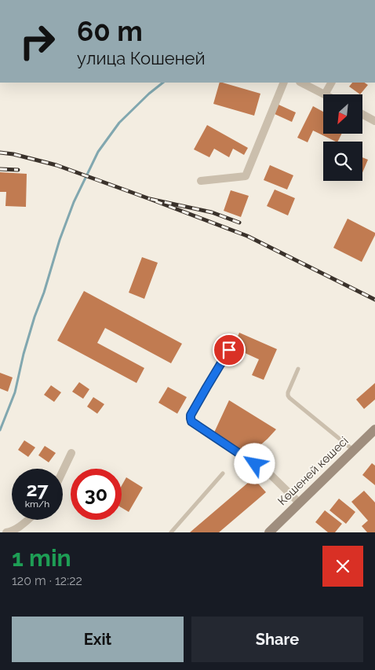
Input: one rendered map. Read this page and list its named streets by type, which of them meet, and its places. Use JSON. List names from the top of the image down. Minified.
{"streets":{"main road":["Көшеней көшесі"]},"north":"bottom left","page":{"turn":["60 m","улица Кошеней"],"speed":"27 km/h","limit":"30","heading":["1 min","120 m · 12:22"],"buttons":["Exit","Share"]}}
